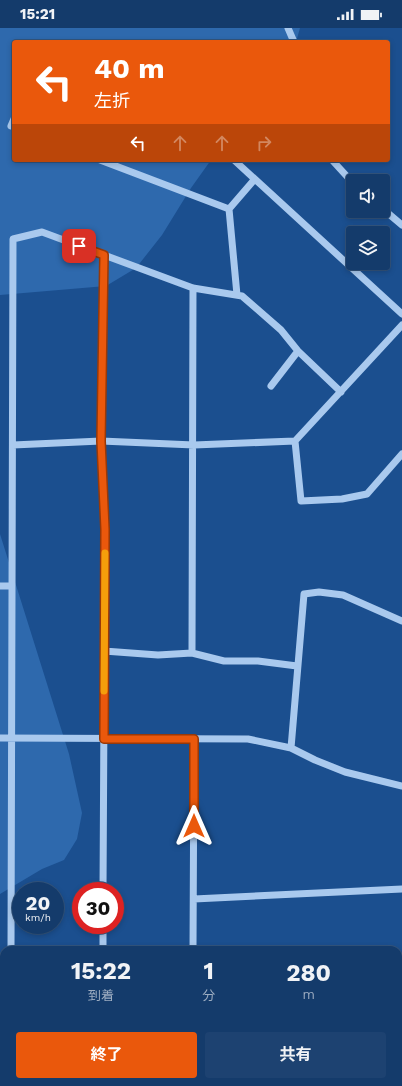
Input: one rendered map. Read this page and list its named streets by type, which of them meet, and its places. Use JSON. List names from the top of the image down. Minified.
{"page":{"status":"15:21","turn":["40 m","左折"],"speed":"20 km/h","limit":"30","eta":["15:22","到着","1","分","280","m"],"buttons":["終了","共有"]}}
